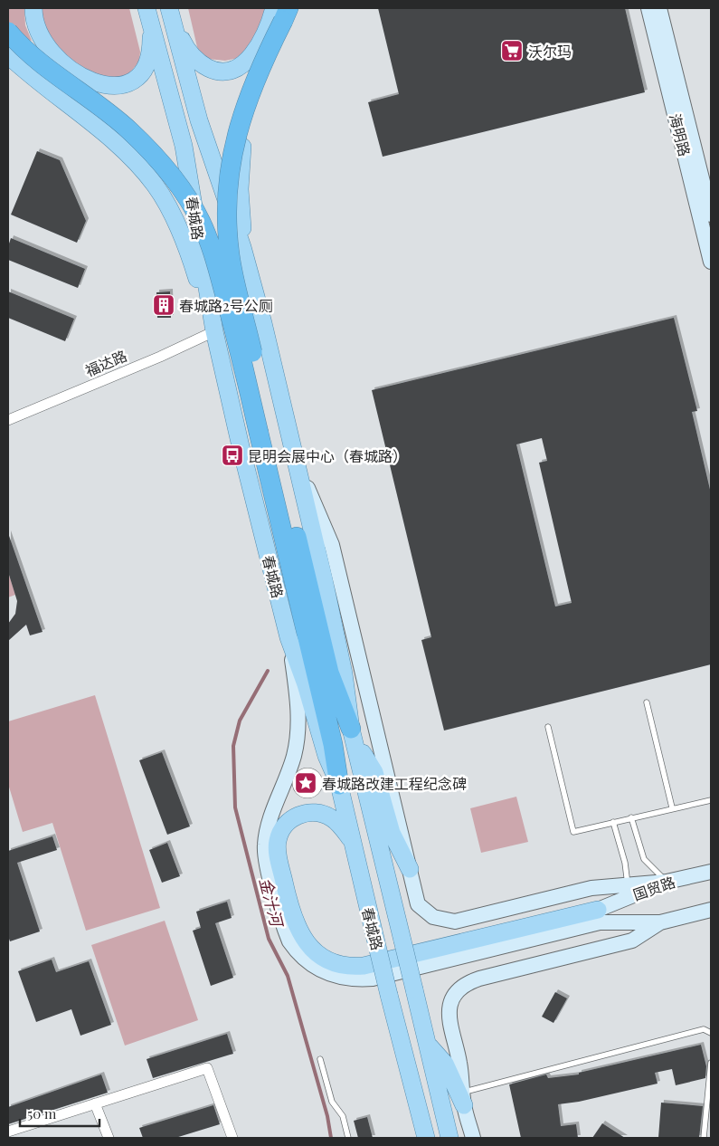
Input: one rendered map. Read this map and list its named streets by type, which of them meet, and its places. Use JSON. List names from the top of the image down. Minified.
{"streets":{"main road":["海明路","春城路","国贸路"],"street":["福达路"]},"crossings":[["春城路","福达路"]],"water":["金汁河"],"places":{"supermarket":["沃尔玛"],"building":["春城路2号公厕"],"bus stop":["昆明会展中心（春城路）"],"place":["春城路改建工程纪念碑"]},"scale_bar":"50 m"}
